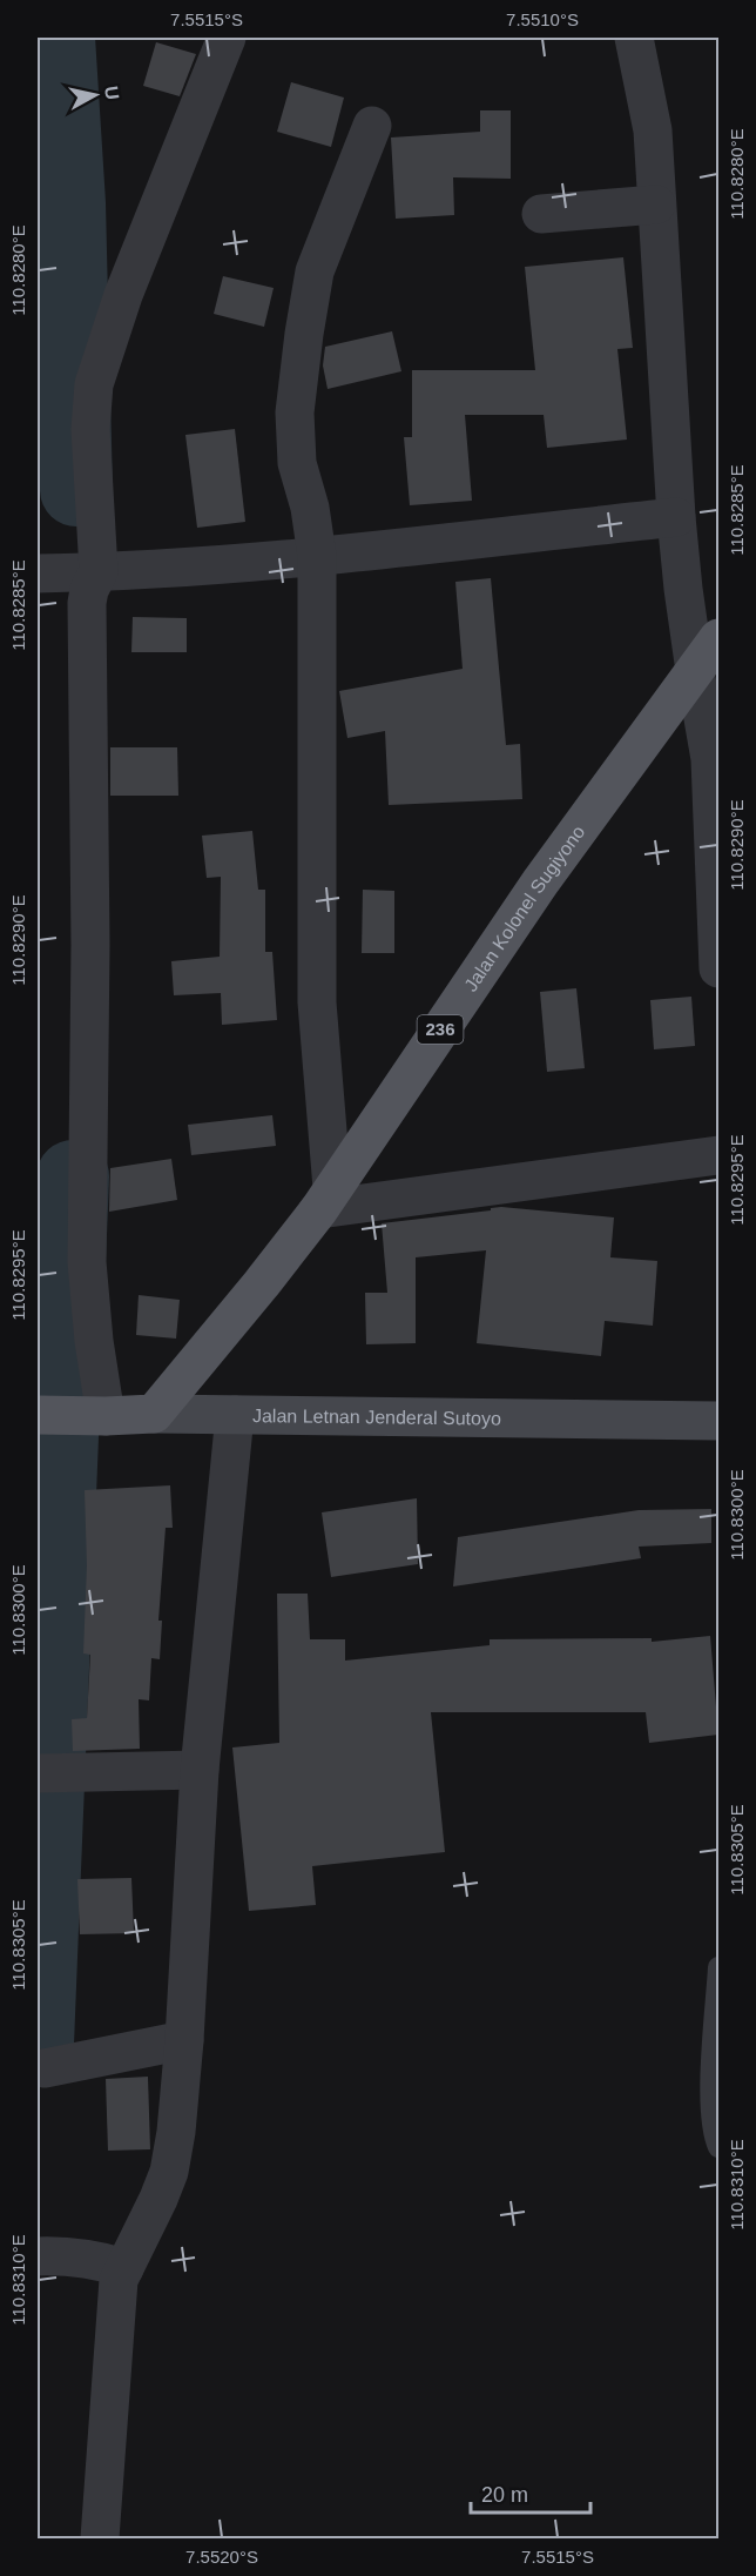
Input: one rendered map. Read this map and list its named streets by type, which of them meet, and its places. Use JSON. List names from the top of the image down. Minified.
{"streets":{"main road":["Jalan Kolonel Sugiyono","236","Jalan Letnan Jenderal Sutoyo"]},"crossings":[["Jalan Kolonel Sugiyono","Jalan Letnan Jenderal Sutoyo"]],"scale_bar":"20 m","north":"right","coordinates":["7.5515°S","7.5510°S","110.8280°E","110.8285°E","110.8290°E","110.8295°E","110.8300°E","110.8305°E","110.8310°E","7.5520°S"]}
